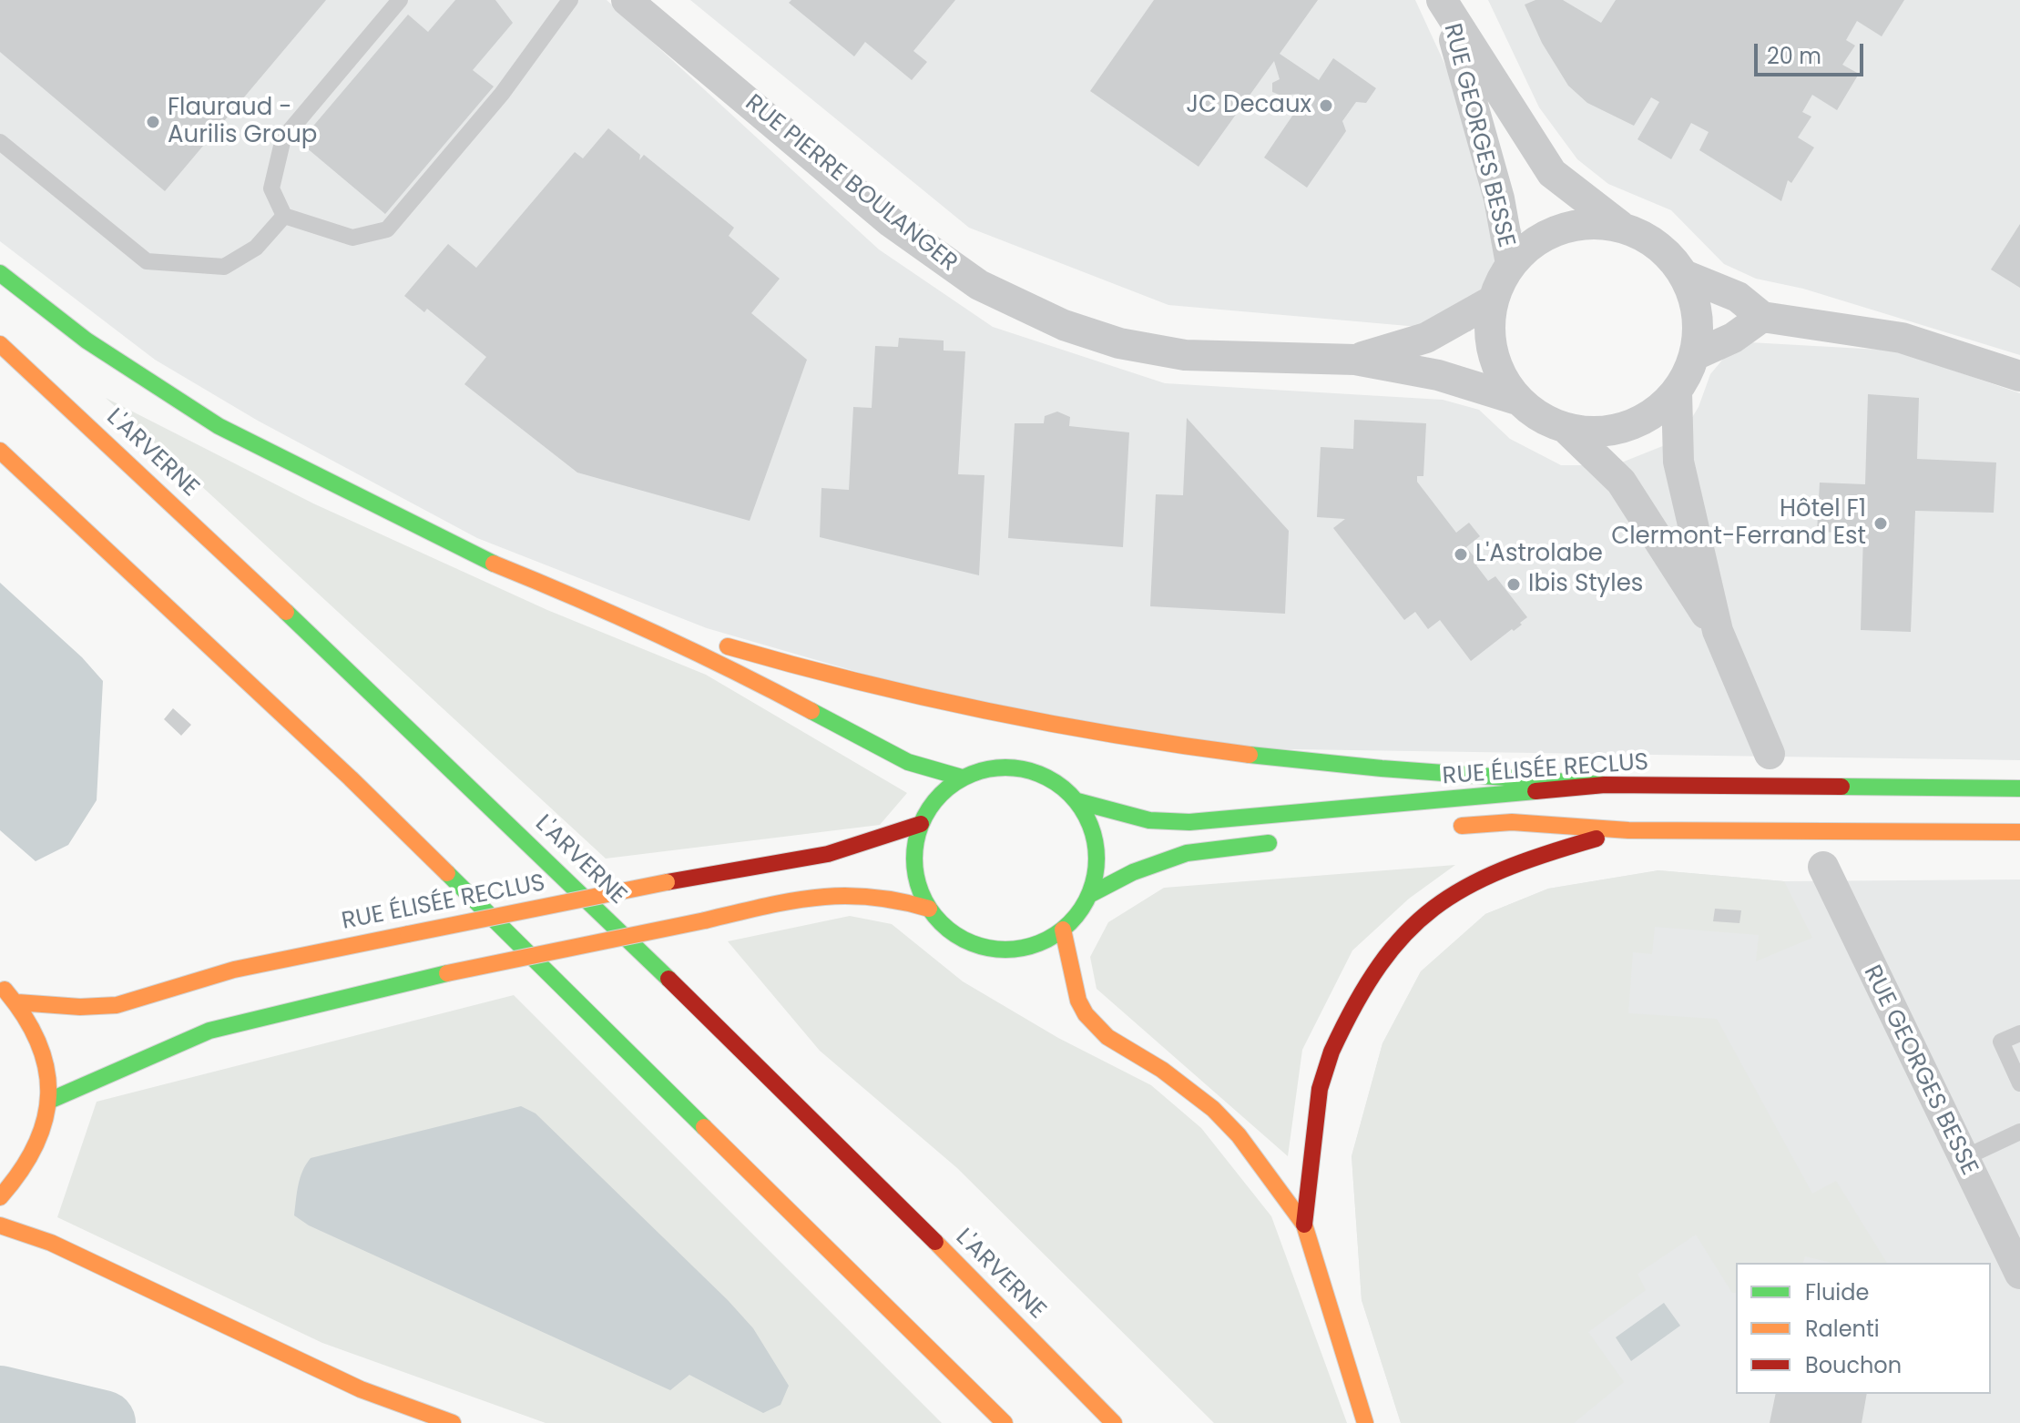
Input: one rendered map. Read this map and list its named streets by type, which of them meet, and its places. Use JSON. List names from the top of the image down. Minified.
{"streets":{"main road":["L'ARVERNE","RUE ÉLISÉE RECLUS"],"street":["RUE GEORGES BESSE","RUE PIERRE BOULANGER"]},"crossings":[["RUE GEORGES BESSE","RUE PIERRE BOULANGER"]],"places":["JC Decaux","Flauraud - Aurilis Group","Hôtel F1 Clermont-Ferrand Est","L'Astrolabe","Ibis Styles"],"legend":["Fluide","Ralenti","Bouchon"],"scale_bar":"20 m"}
